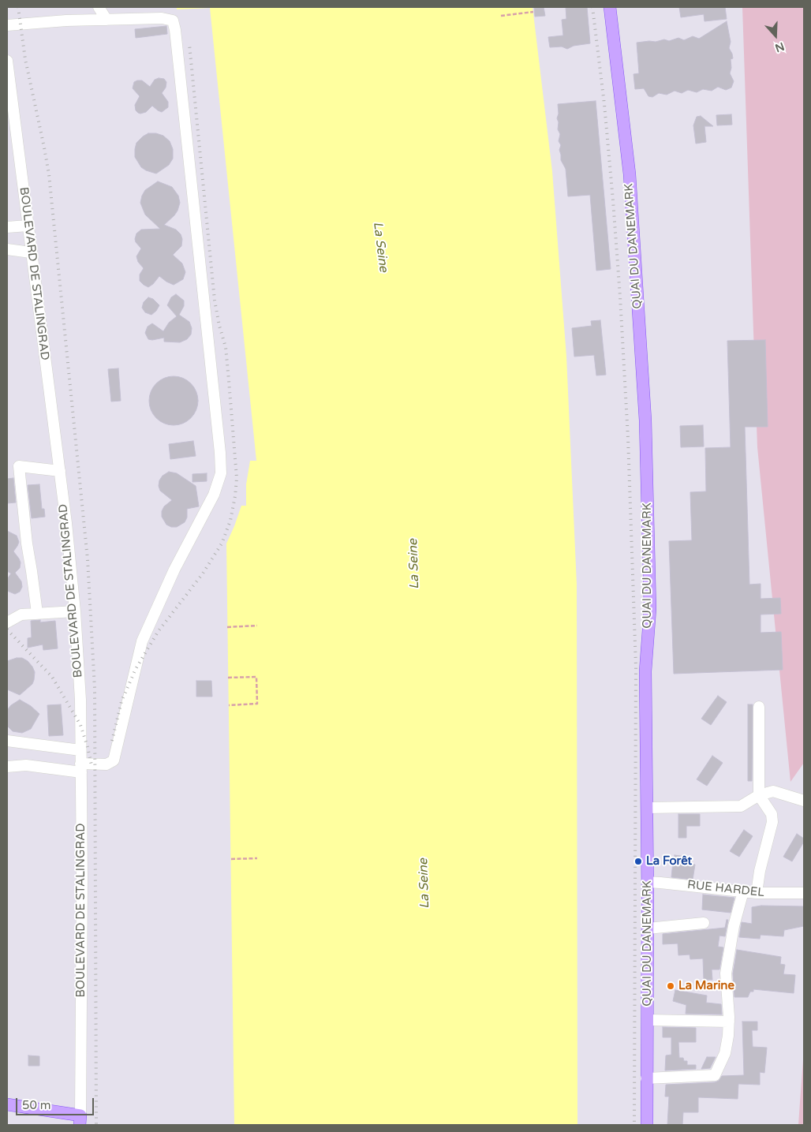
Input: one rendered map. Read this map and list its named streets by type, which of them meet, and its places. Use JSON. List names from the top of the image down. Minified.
{"streets":{"main road":["QUAI DU DANEMARK"],"street":["BOULEVARD DE STALINGRAD","RUE HARDEL"]},"crossings":[["QUAI DU DANEMARK","RUE HARDEL"]],"water":["La Seine"],"places":["La Forêt","La Marine"],"scale_bar":"50 m","north":"bottom"}
